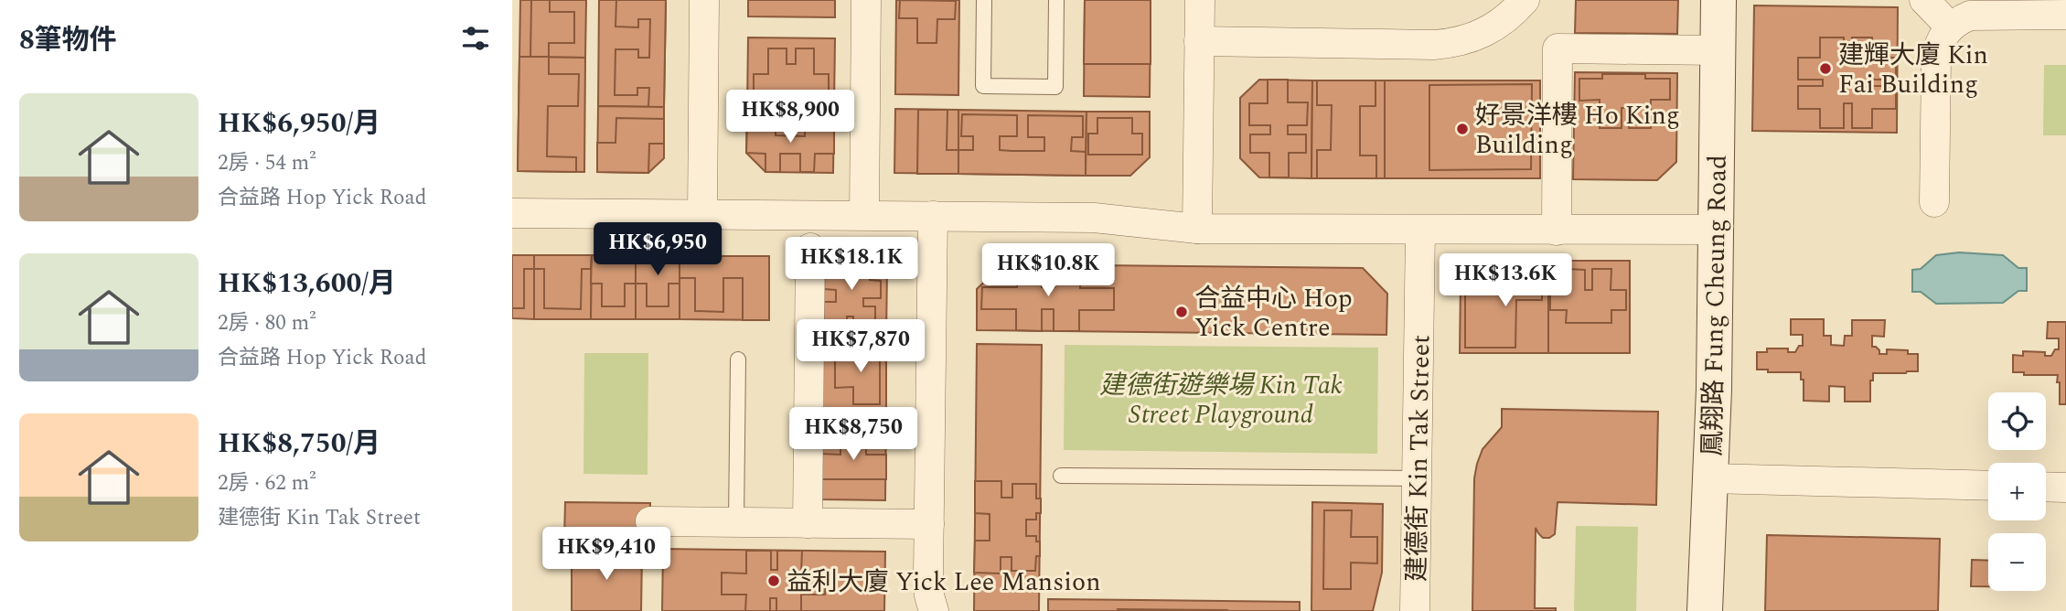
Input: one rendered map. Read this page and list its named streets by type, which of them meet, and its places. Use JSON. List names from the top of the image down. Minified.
{"streets":{"street":["鳳翔路 Fung Cheung Road","建德街 Kin Tak Street"]},"parks":["建德街遊樂場 Kin Tak Street Playground"],"places":["建輝大廈 Kin Fai Building","好景洋樓 Ho King Building","合益中心 Hop Yick Centre","益利大廈 Yick Lee Mansion"],"page":{"heading":"8筆物件","list":[{"name":"HK$6,950/月","note":"2房 · 54 m² · 合益路 Hop Yick Road"},{"name":"HK$13,600/月","note":"2房 · 80 m² · 合益路 Hop Yick Road"},{"name":"HK$8,750/月","note":"2房 · 62 m² · 建德街 Kin Tak Street"}],"price":["HK$8,900","HK$6,950","HK$18.1K","HK$10.8K","HK$13.6K","HK$7,870","HK$8,750","HK$9,410"],"map_buttons":["+","−"]}}
